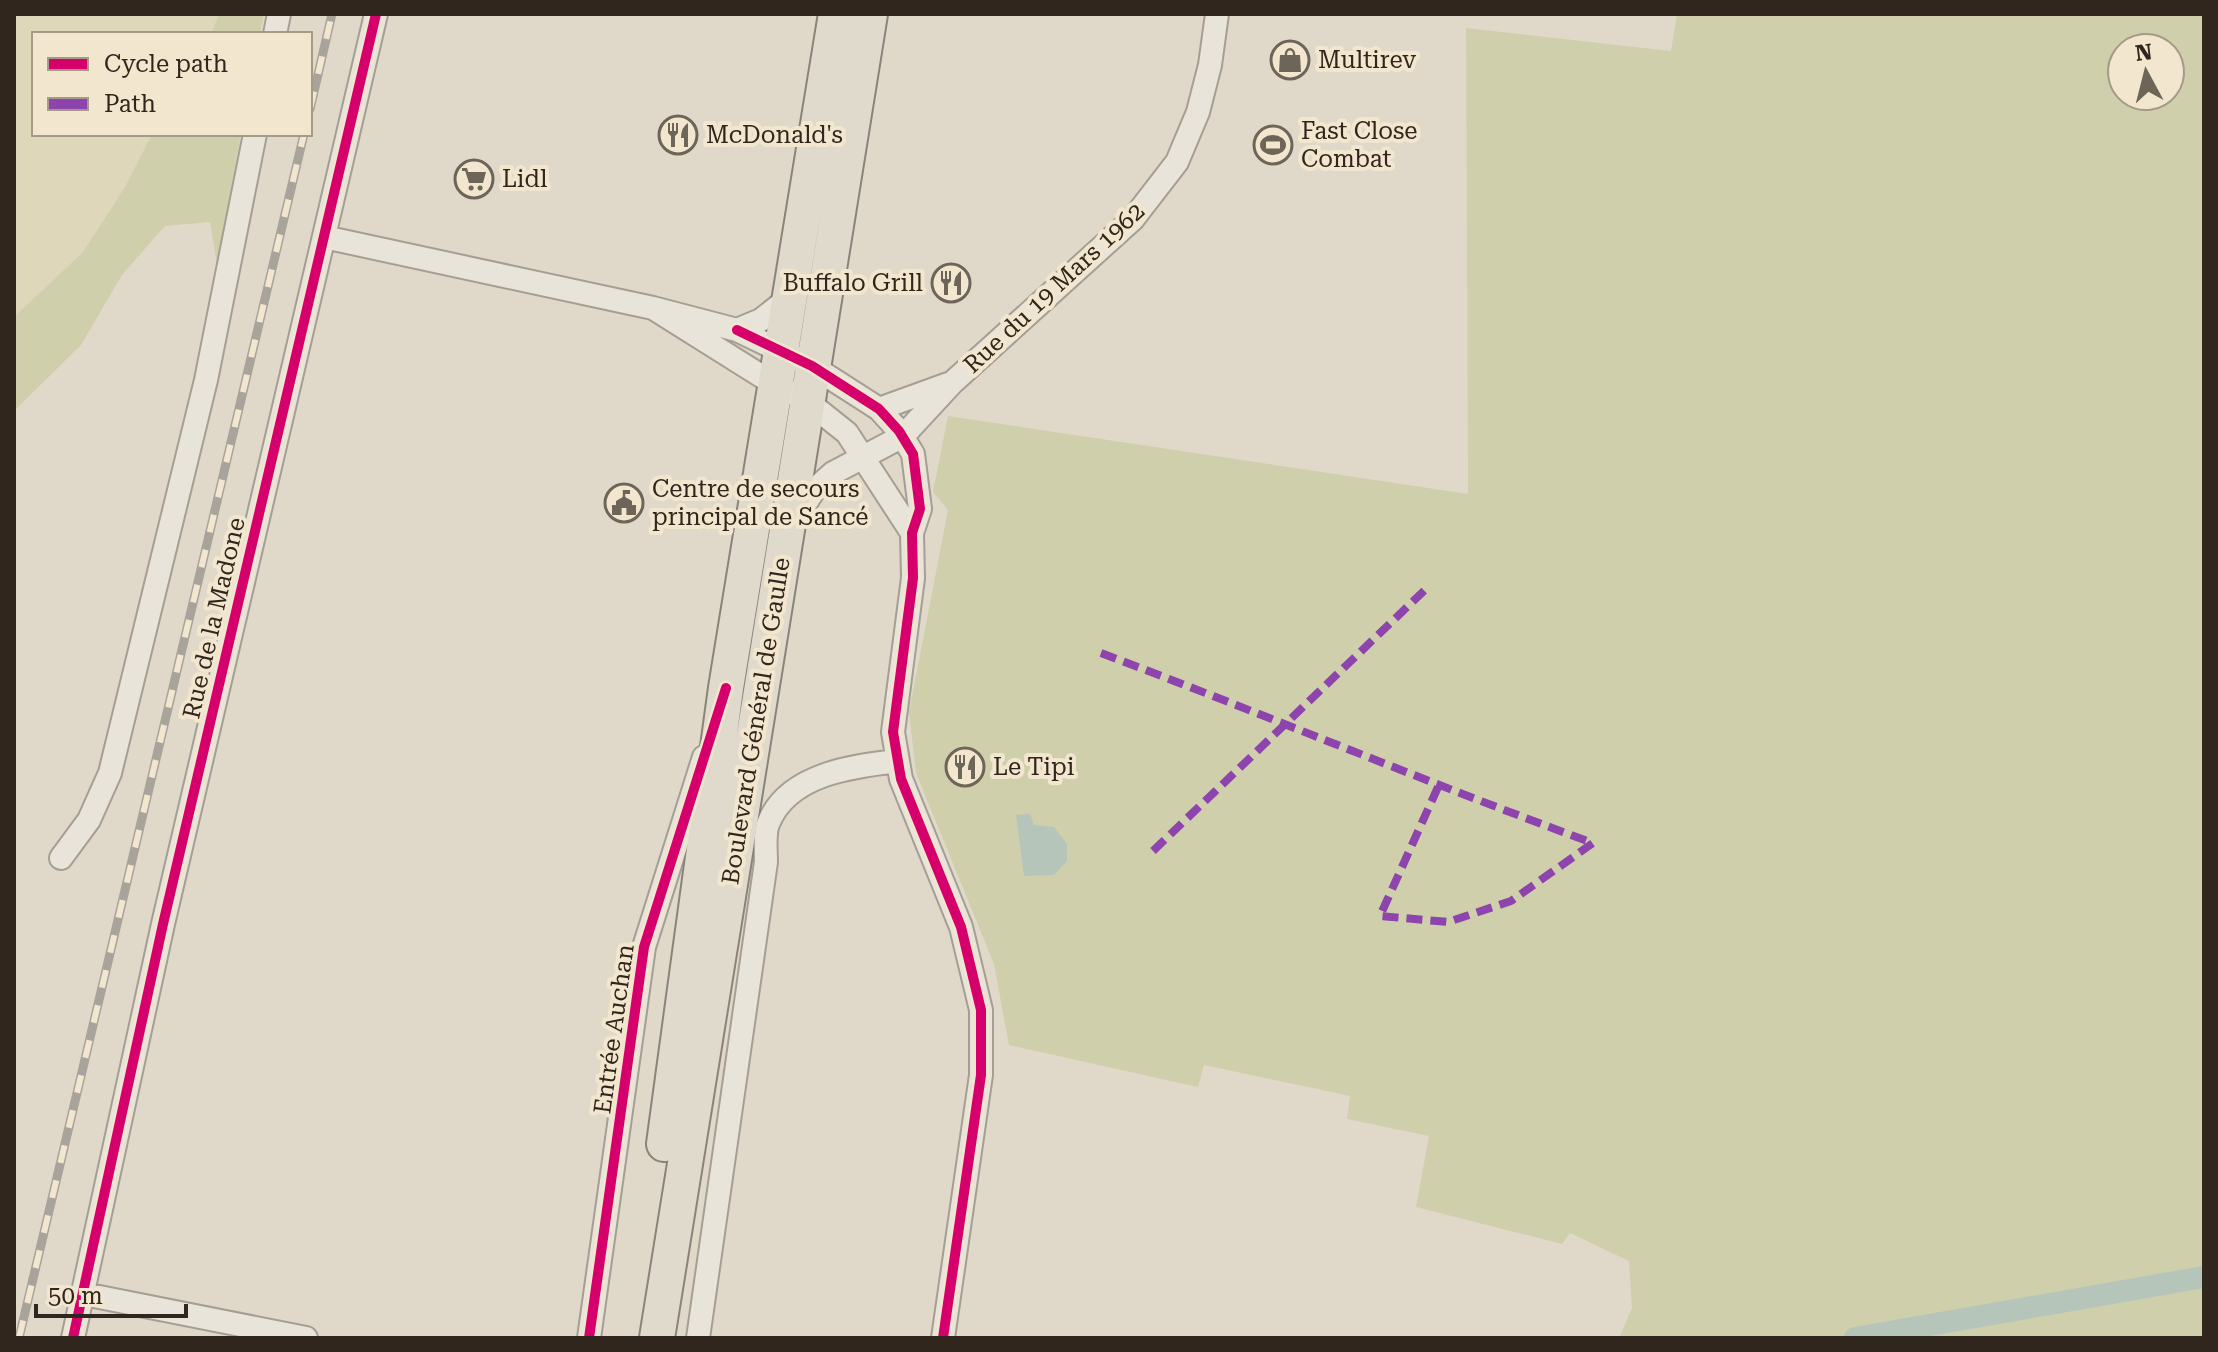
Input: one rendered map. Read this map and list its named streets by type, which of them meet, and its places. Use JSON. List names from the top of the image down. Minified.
{"streets":{"main road":["Boulevard Général de Gaulle"],"street":["Rue du 19 Mars 1962","Rue de la Madone","Entrée Auchan"]},"crossings":[["Rue du 19 Mars 1962","Boulevard Général de Gaulle"],["Boulevard Général de Gaulle","Entrée Auchan"]],"places":{"shop":["Multirev"],"restaurant":["McDonald's","Buffalo Grill","Le Tipi"],"sports":["Fast Close Combat"],"supermarket":["Lidl"],"public building":["Centre de secours principal de Sancé"]},"legend":["Cycle path","Path"],"scale_bar":"50 m","north":"top"}
